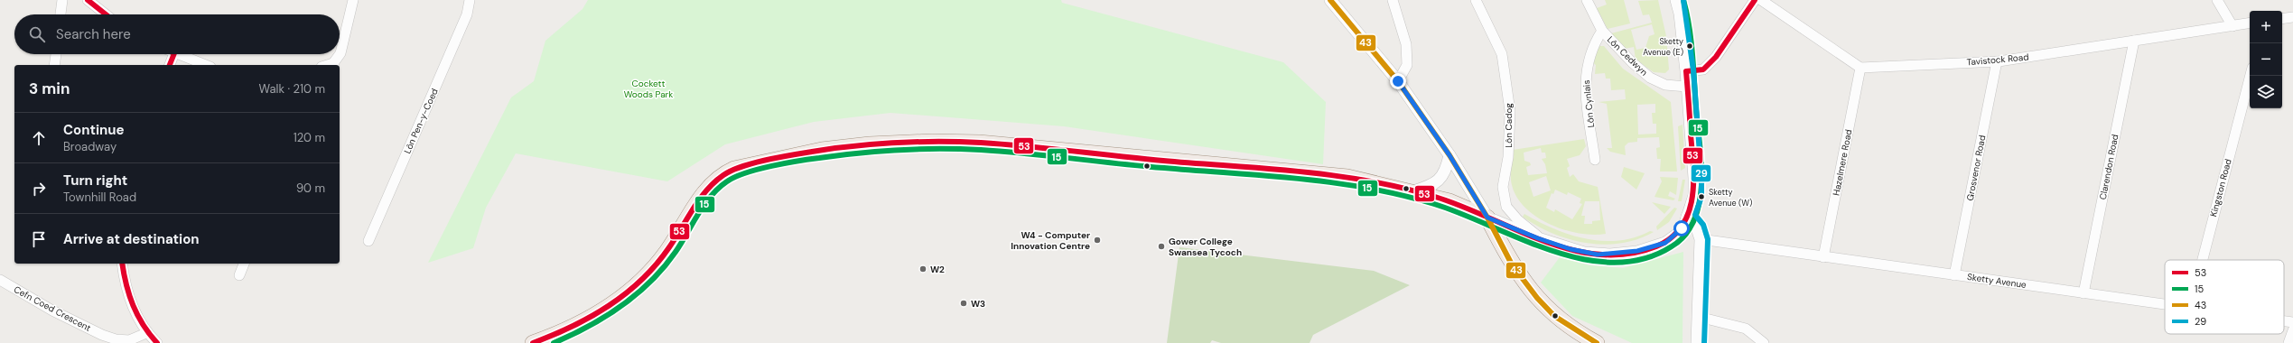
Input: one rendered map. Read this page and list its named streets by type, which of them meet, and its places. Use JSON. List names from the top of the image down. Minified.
{"streets":{"street":["Lôn Cedwyn","Tavistock Road","Lôn Cynlais","Lôn Pen-y-Coed","Lôn Cadog","Hazelmere Road","Clarendon Road","Grosvenor Road","Kingston Road","Sketty Avenue","Cefn Coed Crescent"]},"crossings":[["Lôn Cedwyn","Lôn Cynlais"],["Tavistock Road","Hazelmere Road"],["Tavistock Road","Clarendon Road"],["Tavistock Road","Grosvenor Road"],["Hazelmere Road","Sketty Avenue"],["Clarendon Road","Sketty Avenue"],["Grosvenor Road","Sketty Avenue"]],"parks":["Cockett Woods Park"],"places":["Sketty Avenue (E)","Sketty Avenue (W)","W4 - Computer Innovation Centre","Gower College Swansea Tycoch","W2","W3"],"lines":["transit line 53","transit line 15","transit line 43","transit line 29"],"legend":["53","15","43","29"],"page":{"map_buttons":["+","−"],"search":"Search here","heading":["3 min","Walk · 210 m"],"list":[["Continue","Broadway","120 m"],["Turn right","Townhill Road","90 m"],"Arrive at destination"]}}
